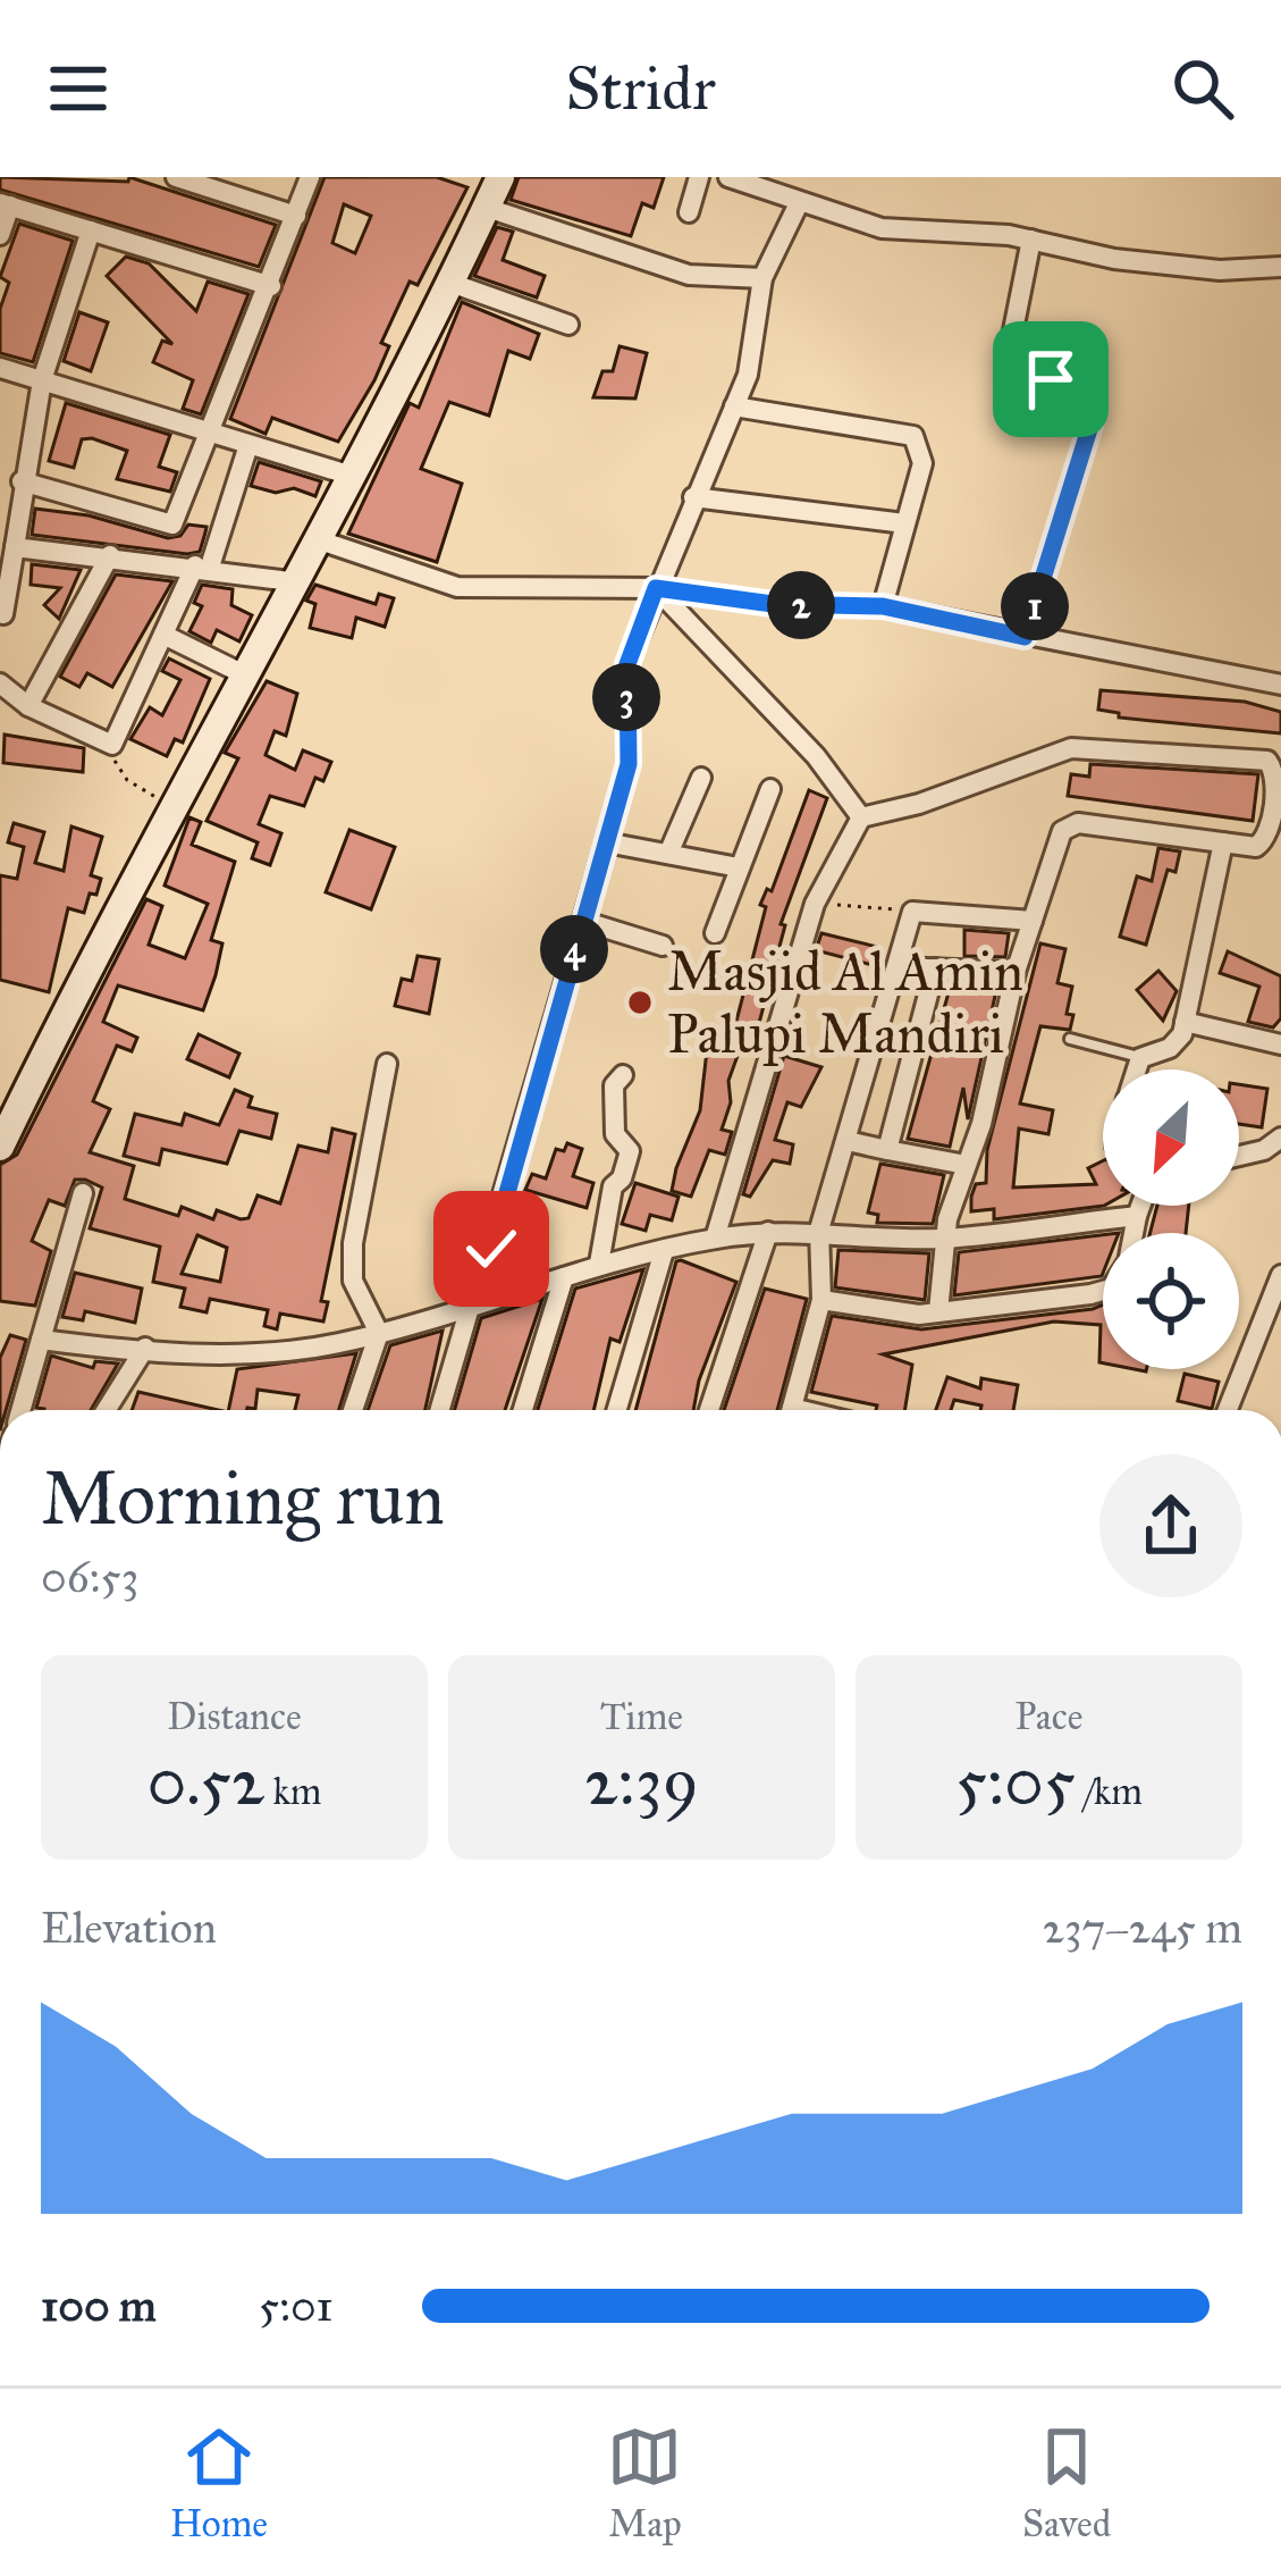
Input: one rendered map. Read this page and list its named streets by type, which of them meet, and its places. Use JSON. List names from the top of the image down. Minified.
{"places":["Masjid Al Amin Palupi Mandiri"],"north":"bottom left","page":{"header":"Stridr","pins":["2","1","3","4"],"heading":["Morning run","06:53"],"stats":[["Distance","0.52 km"],["Time","2:39"],["Pace","5:05 /km"]],"chart":["Elevation","237–245 m"],"list":[{"name":"100 m","note":"5:01"}],"tabs":["Home","Map","Saved"]}}
